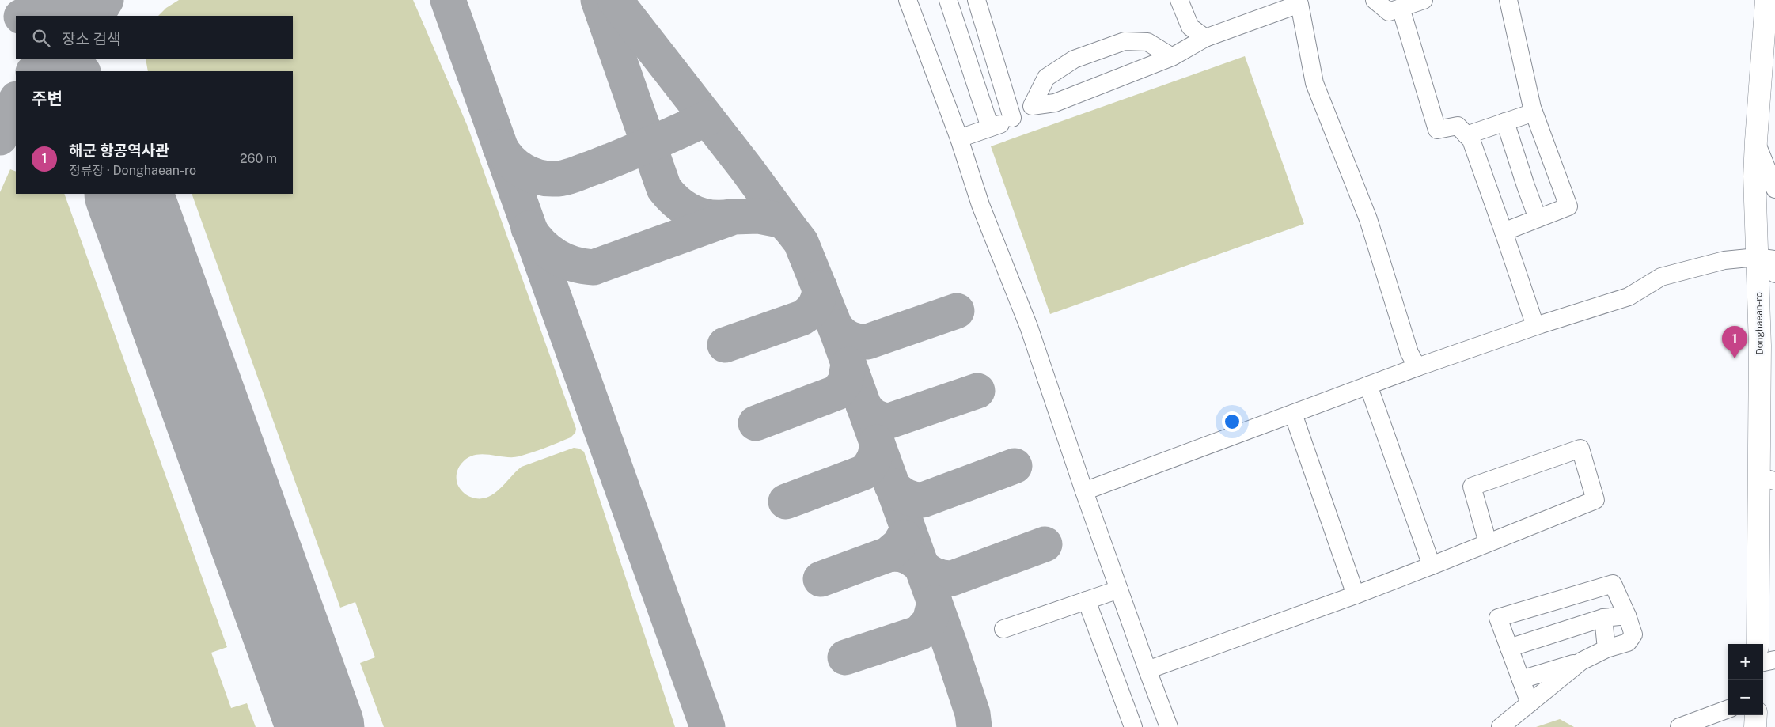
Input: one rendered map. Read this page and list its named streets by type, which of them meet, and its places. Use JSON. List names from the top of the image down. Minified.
{"streets":{"main road":["Donghaean-ro"]},"page":{"search":"장소 검색","heading":"주변","list":[{"mark":"1","name":"해군 항공역사관","note":"정류장 · Donghaean-ro","value":"260 m"}],"pins":"1","map_buttons":["+","−"]}}
